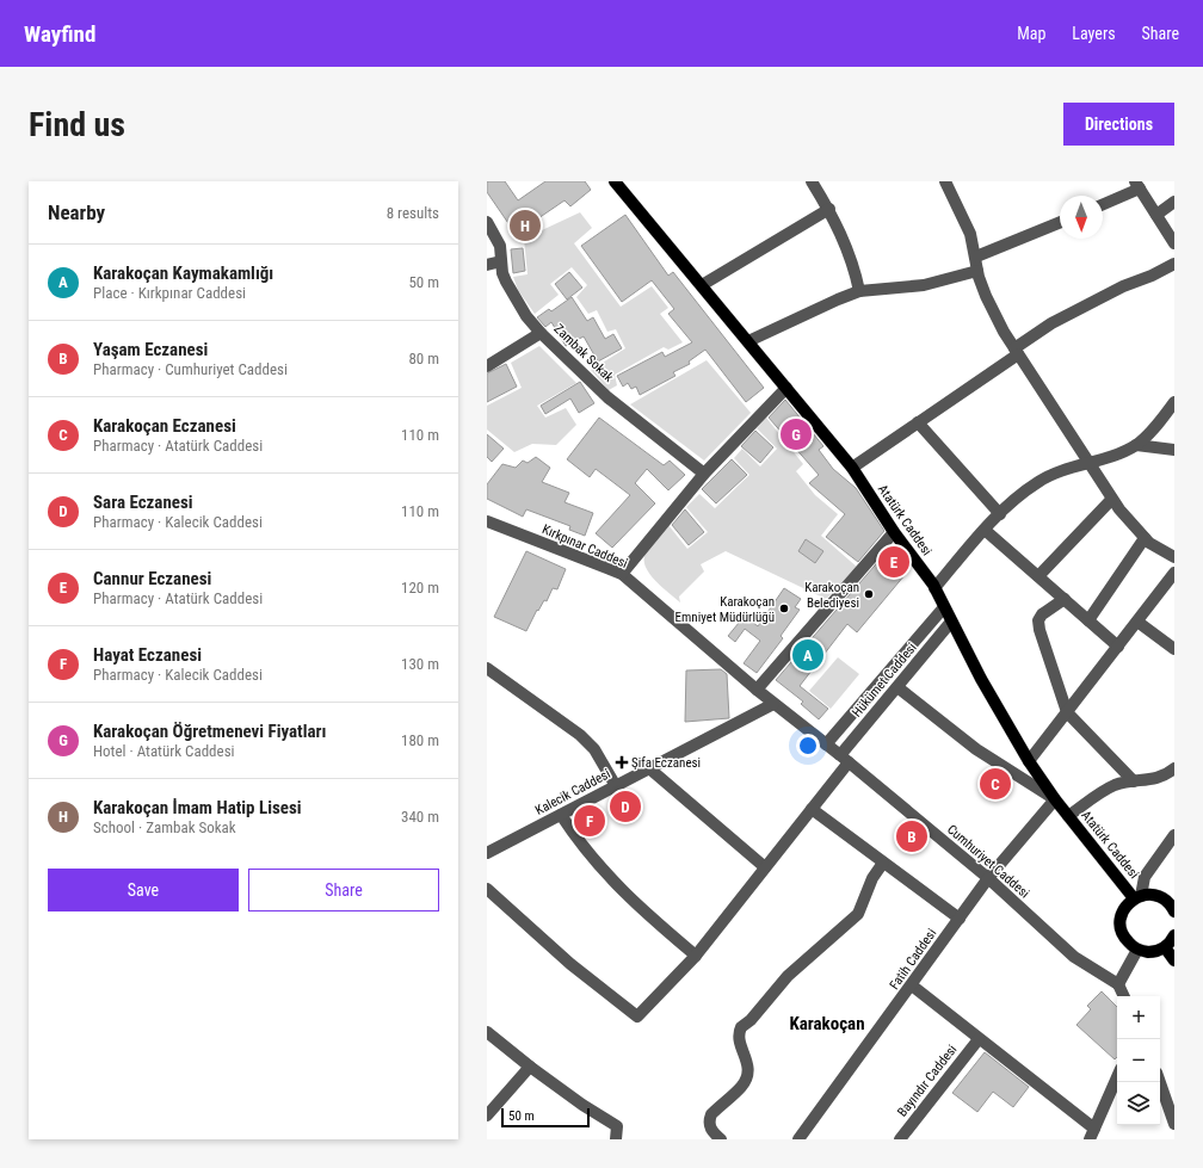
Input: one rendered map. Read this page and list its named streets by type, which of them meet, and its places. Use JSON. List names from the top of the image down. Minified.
{"streets":{"main road":["Atatürk Caddesi"],"street":["Zambak Sokak","Kırkpınar Caddesi","Hükümet Caddesi","Kalecik Caddesi","Cumhuriyet Caddesi","Fatih Caddesi","Bayındır Caddesi"]},"crossings":[["Atatürk Caddesi","Hükümet Caddesi"],["Atatürk Caddesi","Fatih Caddesi"],["Kırkpınar Caddesi","Kalecik Caddesi"],["Kırkpınar Caddesi","Cumhuriyet Caddesi"],["Hükümet Caddesi","Cumhuriyet Caddesi"],["Kalecik Caddesi","Cumhuriyet Caddesi"],["Cumhuriyet Caddesi","Fatih Caddesi"]],"districts":["Karakoçan"],"places":{"other":["Karakoçan Belediyesi","Karakoçan Emniyet Müdürlüğü"],"health":["Şifa Eczanesi"]},"scale_bar":"50 m","north":"bottom","page":{"header":"Wayfind","nav":["Map","Layers","Share"],"buttons":["Directions",["Save","Share"]],"title":"Find us","heading":["Nearby","8 results"],"pins":["H","G","E","A","C","D","F","B"],"list":[{"mark":"A","name":"Karakoçan Kaymakamlığı","note":"Place · Kırkpınar Caddesi","value":"50 m"},{"mark":"B","name":"Yaşam Eczanesi","note":"Pharmacy · Cumhuriyet Caddesi","value":"80 m"},{"mark":"C","name":"Karakoçan Eczanesi","note":"Pharmacy · Atatürk Caddesi","value":"110 m"},{"mark":"D","name":"Sara Eczanesi","note":"Pharmacy · Kalecik Caddesi","value":"110 m"},{"mark":"E","name":"Cannur Eczanesi","note":"Pharmacy · Atatürk Caddesi","value":"120 m"},{"mark":"F","name":"Hayat Eczanesi","note":"Pharmacy · Kalecik Caddesi","value":"130 m"},{"mark":"G","name":"Karakoçan Öğretmenevi Fiyatları","note":"Hotel · Atatürk Caddesi","value":"180 m"},{"mark":"H","name":"Karakoçan İmam Hatip Lisesi","note":"School · Zambak Sokak","value":"340 m"}],"map_buttons":["+","−"],"scale":"50 m"}}
